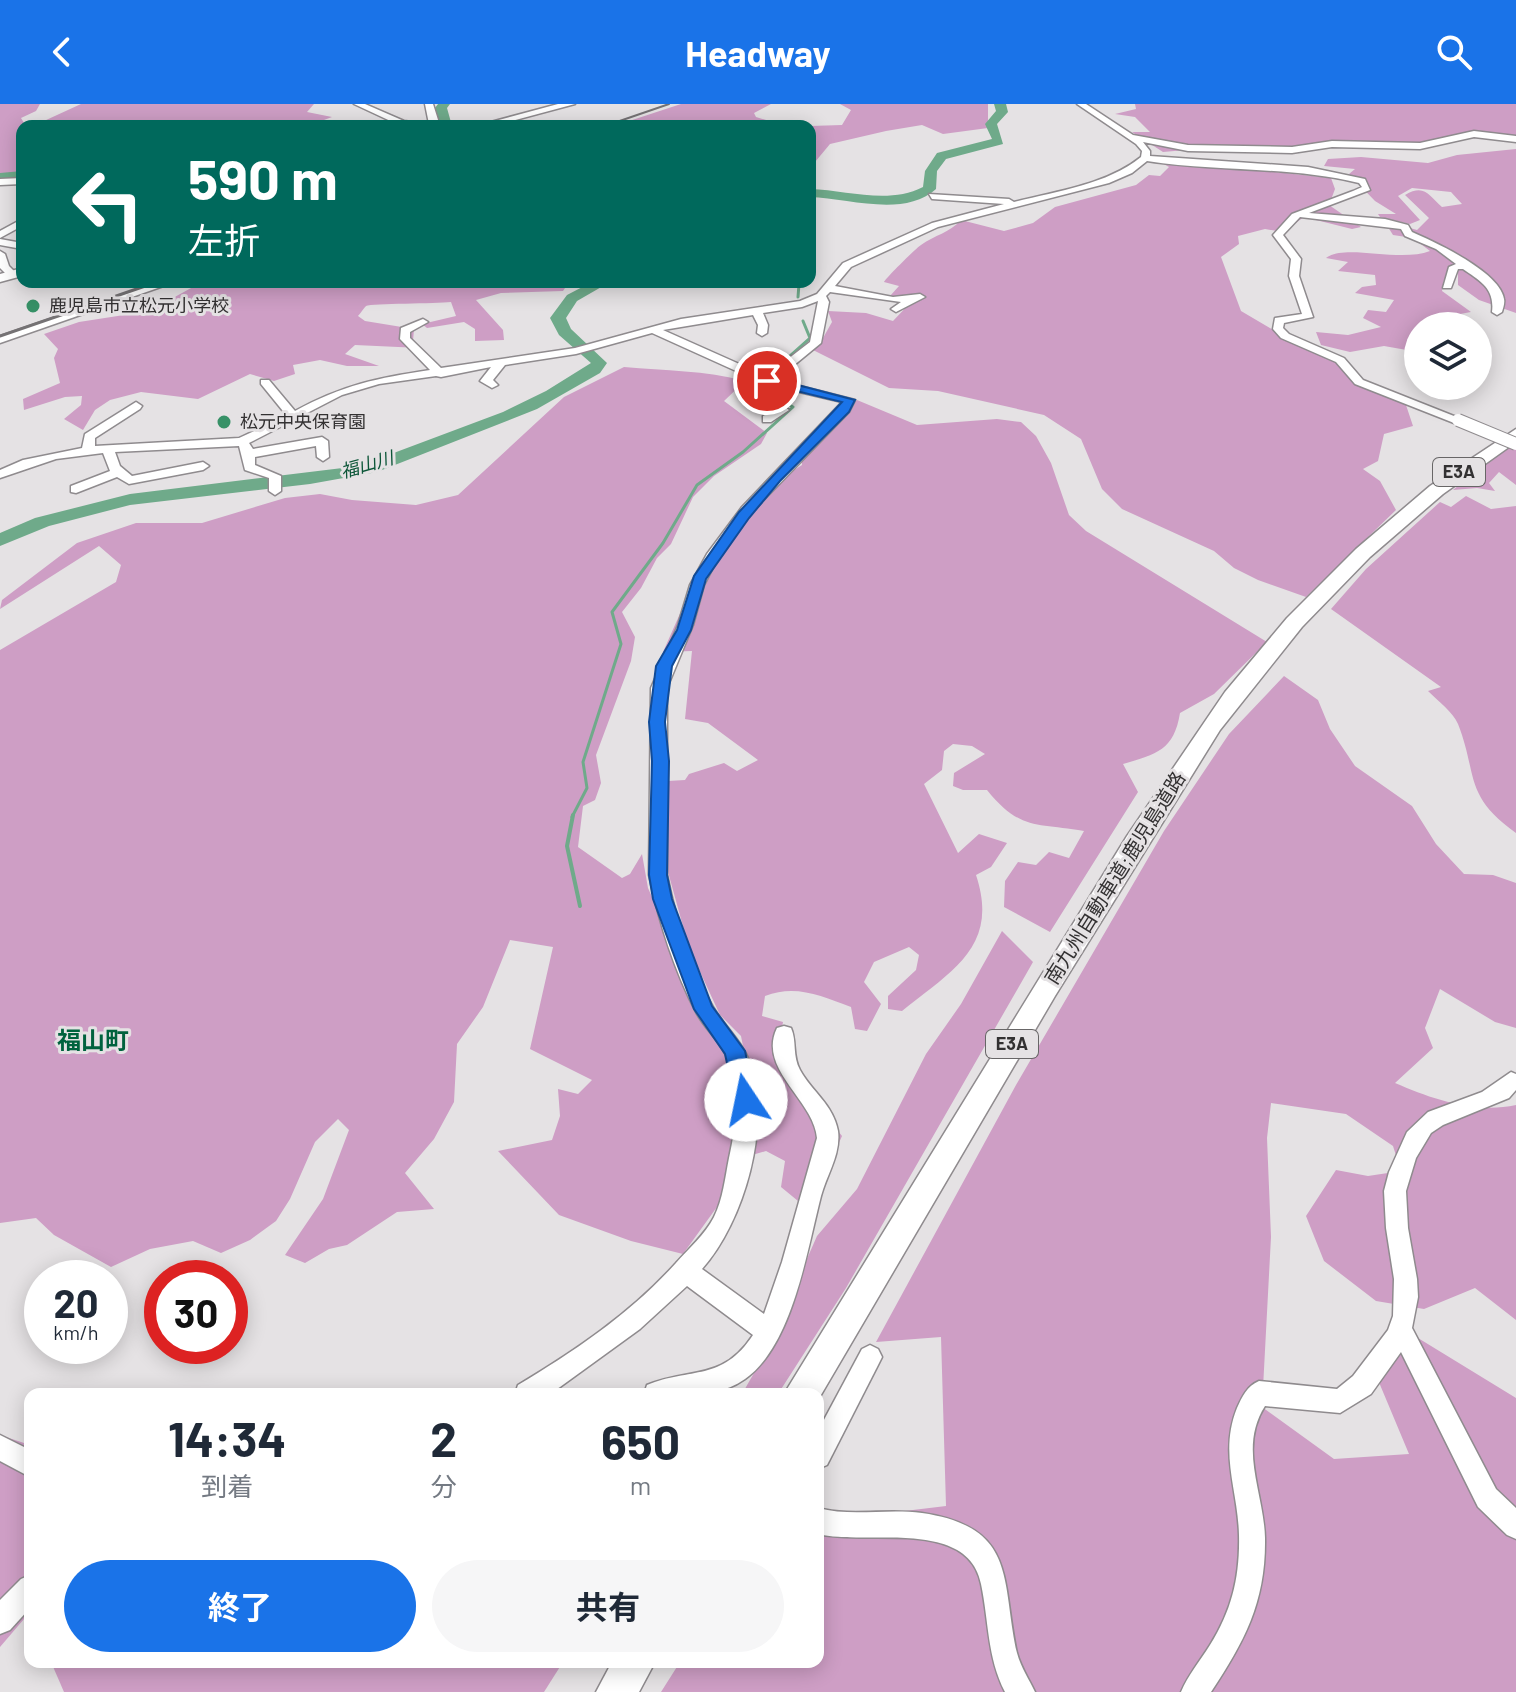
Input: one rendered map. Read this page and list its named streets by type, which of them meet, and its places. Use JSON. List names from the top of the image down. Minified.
{"streets":{"highway":["E3A","南九州自動車道;鹿児島道路"]},"districts":["福山町"],"water":["福山川"],"places":["鹿児島市立松元小学校","松元中央保育園"],"page":{"header":"Headway","turn":["590 m","左折"],"speed":"20 km/h","limit":"30","eta":["14:34","到着","2","分","650","m"],"buttons":["終了","共有"]}}
